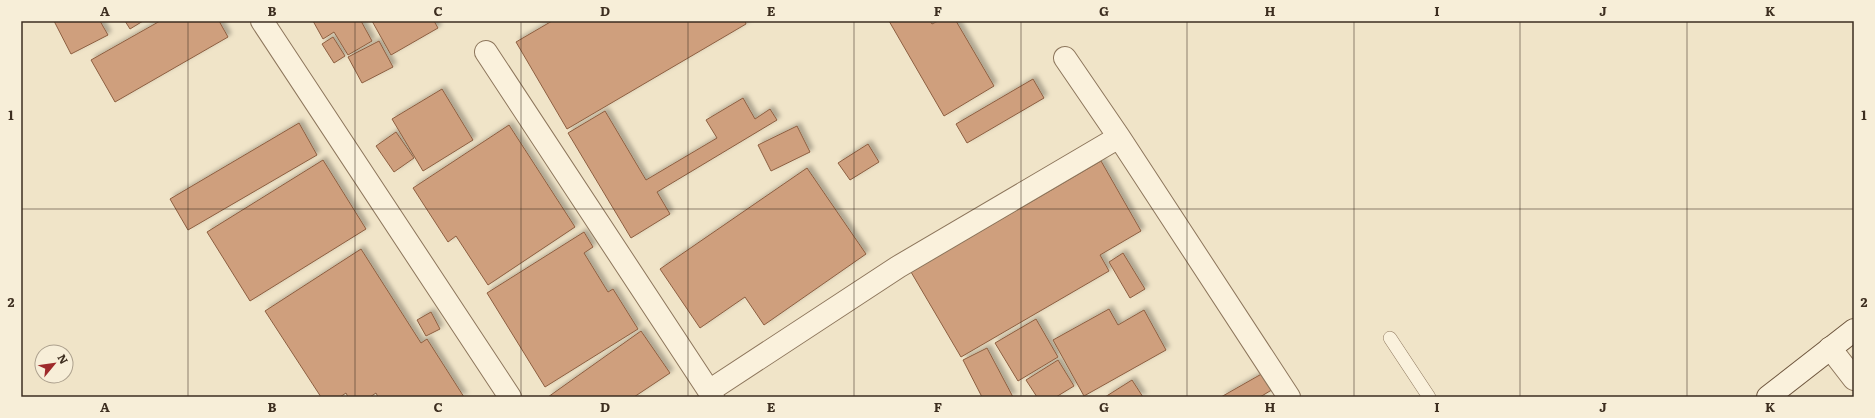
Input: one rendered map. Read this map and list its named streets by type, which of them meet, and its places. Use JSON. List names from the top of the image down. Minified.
{"north":"top right","grid":{"columns":["A","B","C","D","E","F","G","H","I","J","K"],"rows":["1","2"]}}
